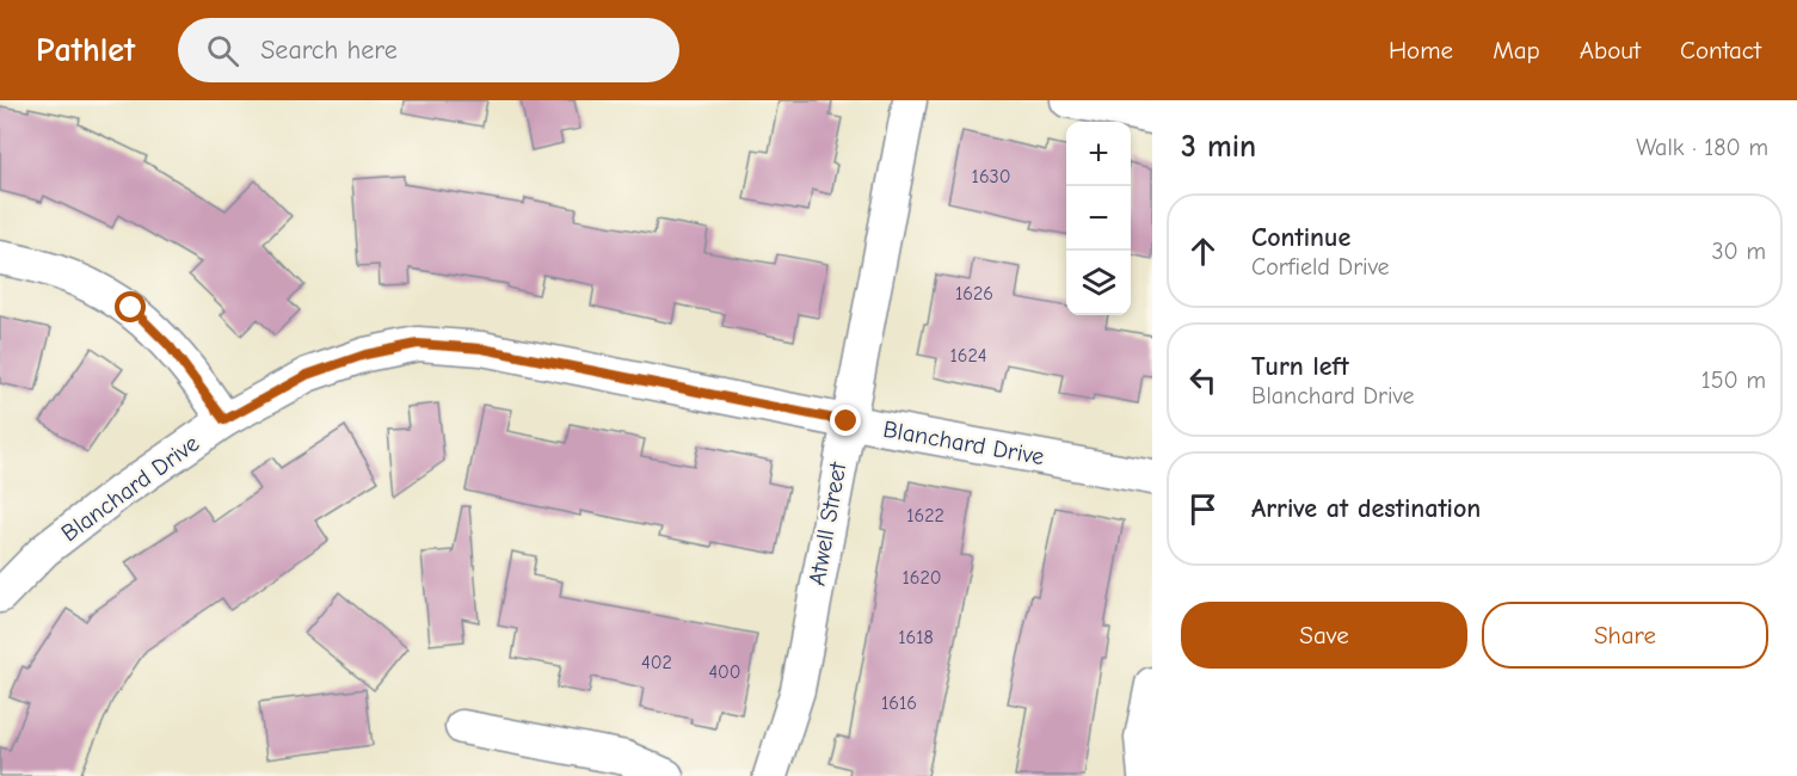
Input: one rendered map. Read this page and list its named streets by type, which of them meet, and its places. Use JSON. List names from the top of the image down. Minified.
{"streets":{"street":["Blanchard Drive","Atwell Street"]},"crossings":[["Blanchard Drive","Atwell Street"]],"house_numbers":["1630","1626","1624","1622","1620","1618","402","400","1616"],"page":{"header":"Pathlet","search":"Search here","nav":["Home","Map","About","Contact"],"heading":["3 min","Walk · 180 m"],"map_buttons":["+","−"],"list":[["Continue","Corfield Drive","30 m"],["Turn left","Blanchard Drive","150 m"],"Arrive at destination"],"buttons":["Save","Share"]}}
